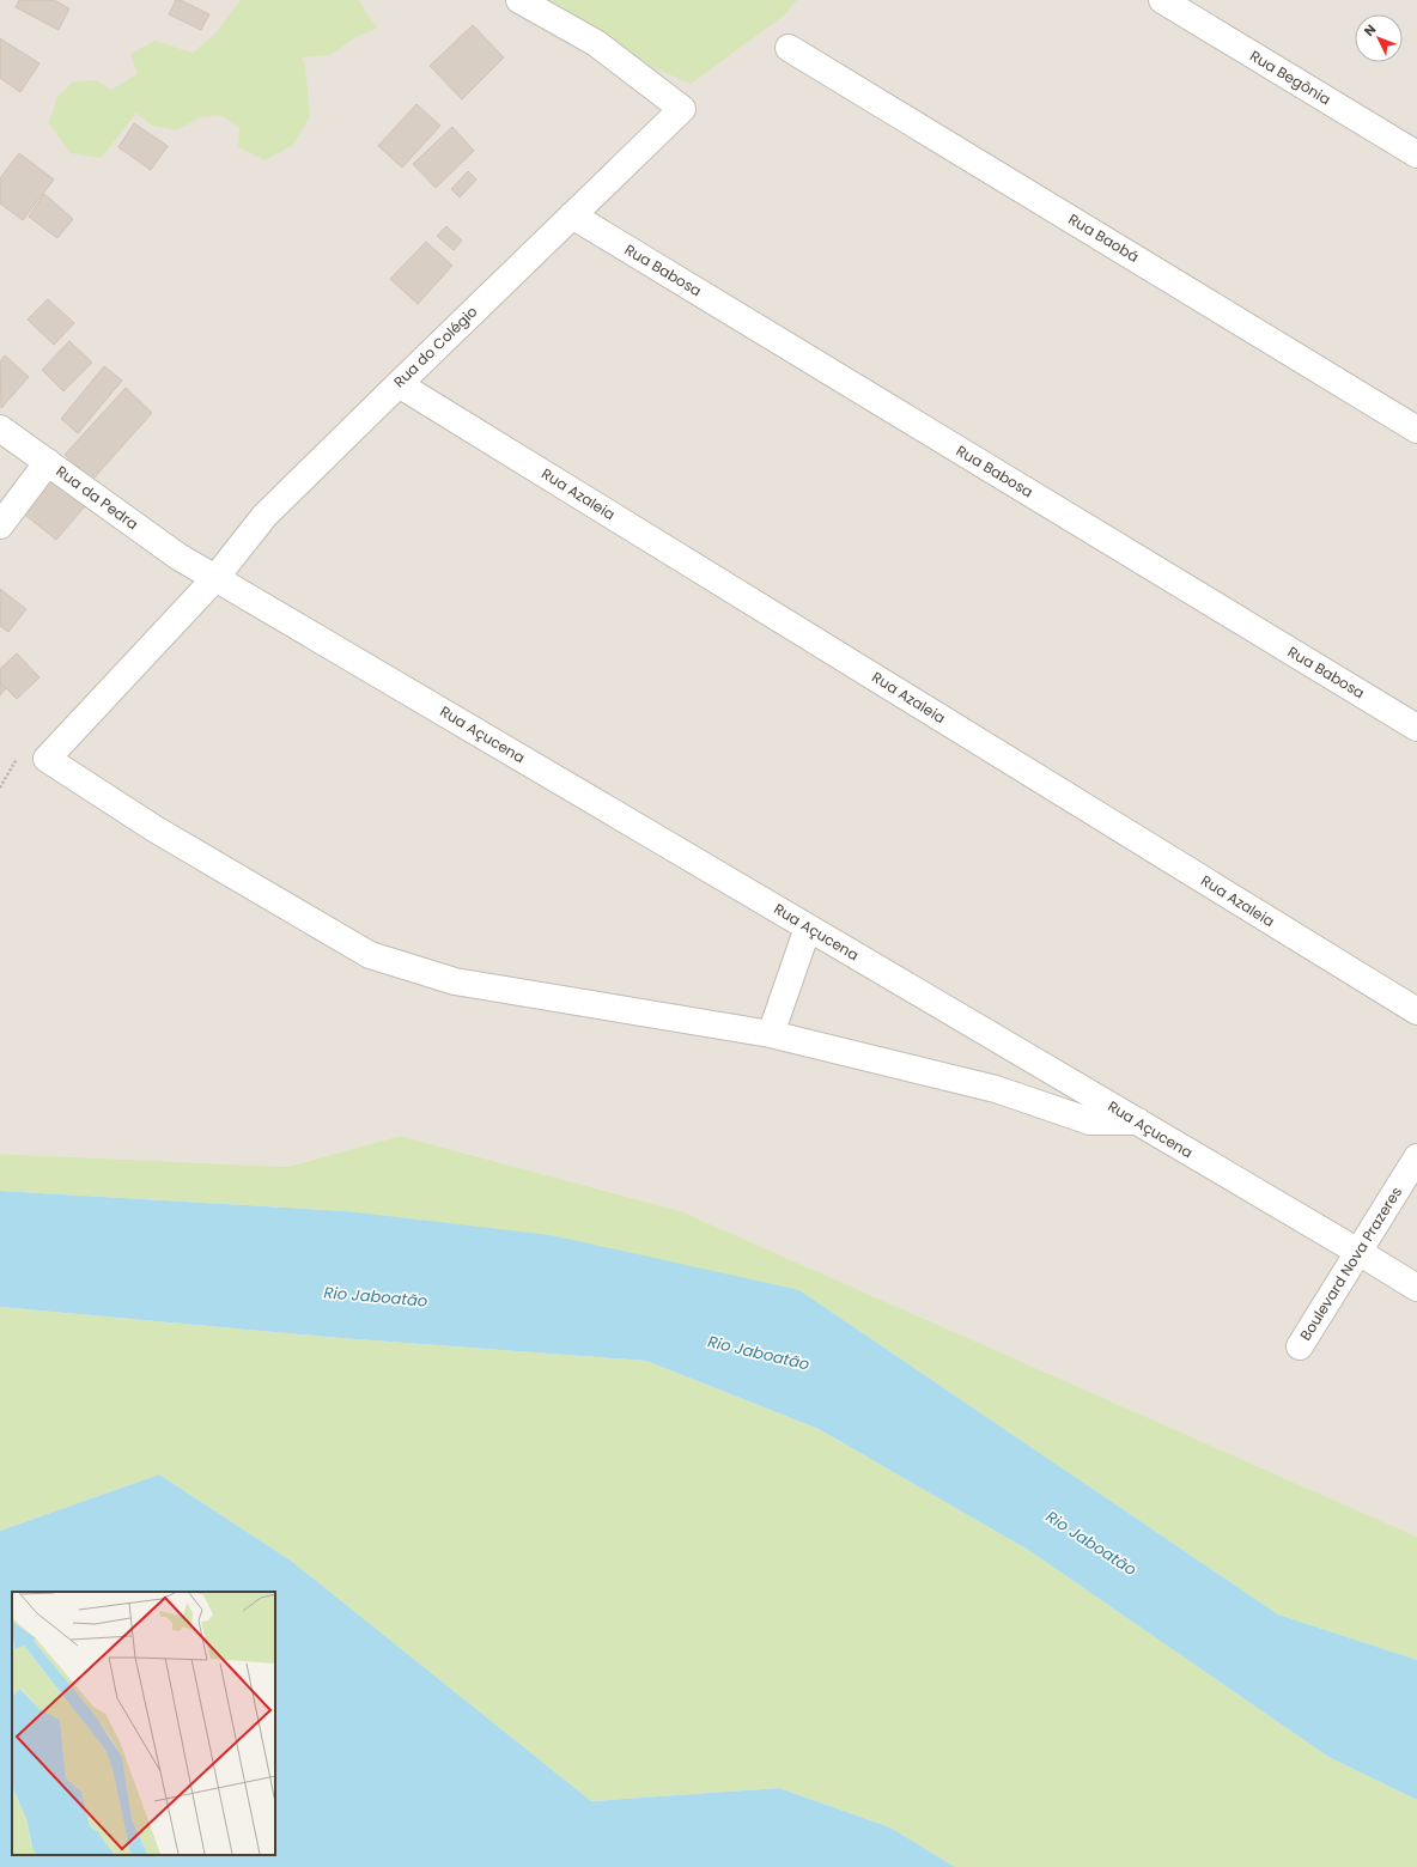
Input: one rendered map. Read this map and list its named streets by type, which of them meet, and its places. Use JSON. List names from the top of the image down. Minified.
{"streets":{"street":["Rua Begônia","Rua Baobá","Rua Babosa","Rua do Colégio","Rua Azaleia","Rua da Pedra","Rua Açucena","Boulevard Nova Prazeres"]},"crossings":[["Rua Babosa","Rua do Colégio"],["Rua do Colégio","Rua Azaleia"],["Rua do Colégio","Rua da Pedra"],["Rua do Colégio","Rua Açucena"],["Rua da Pedra","Rua Açucena"],["Rua Açucena","Boulevard Nova Prazeres"]],"water":["Rio Jaboatão"],"north":"top left"}
